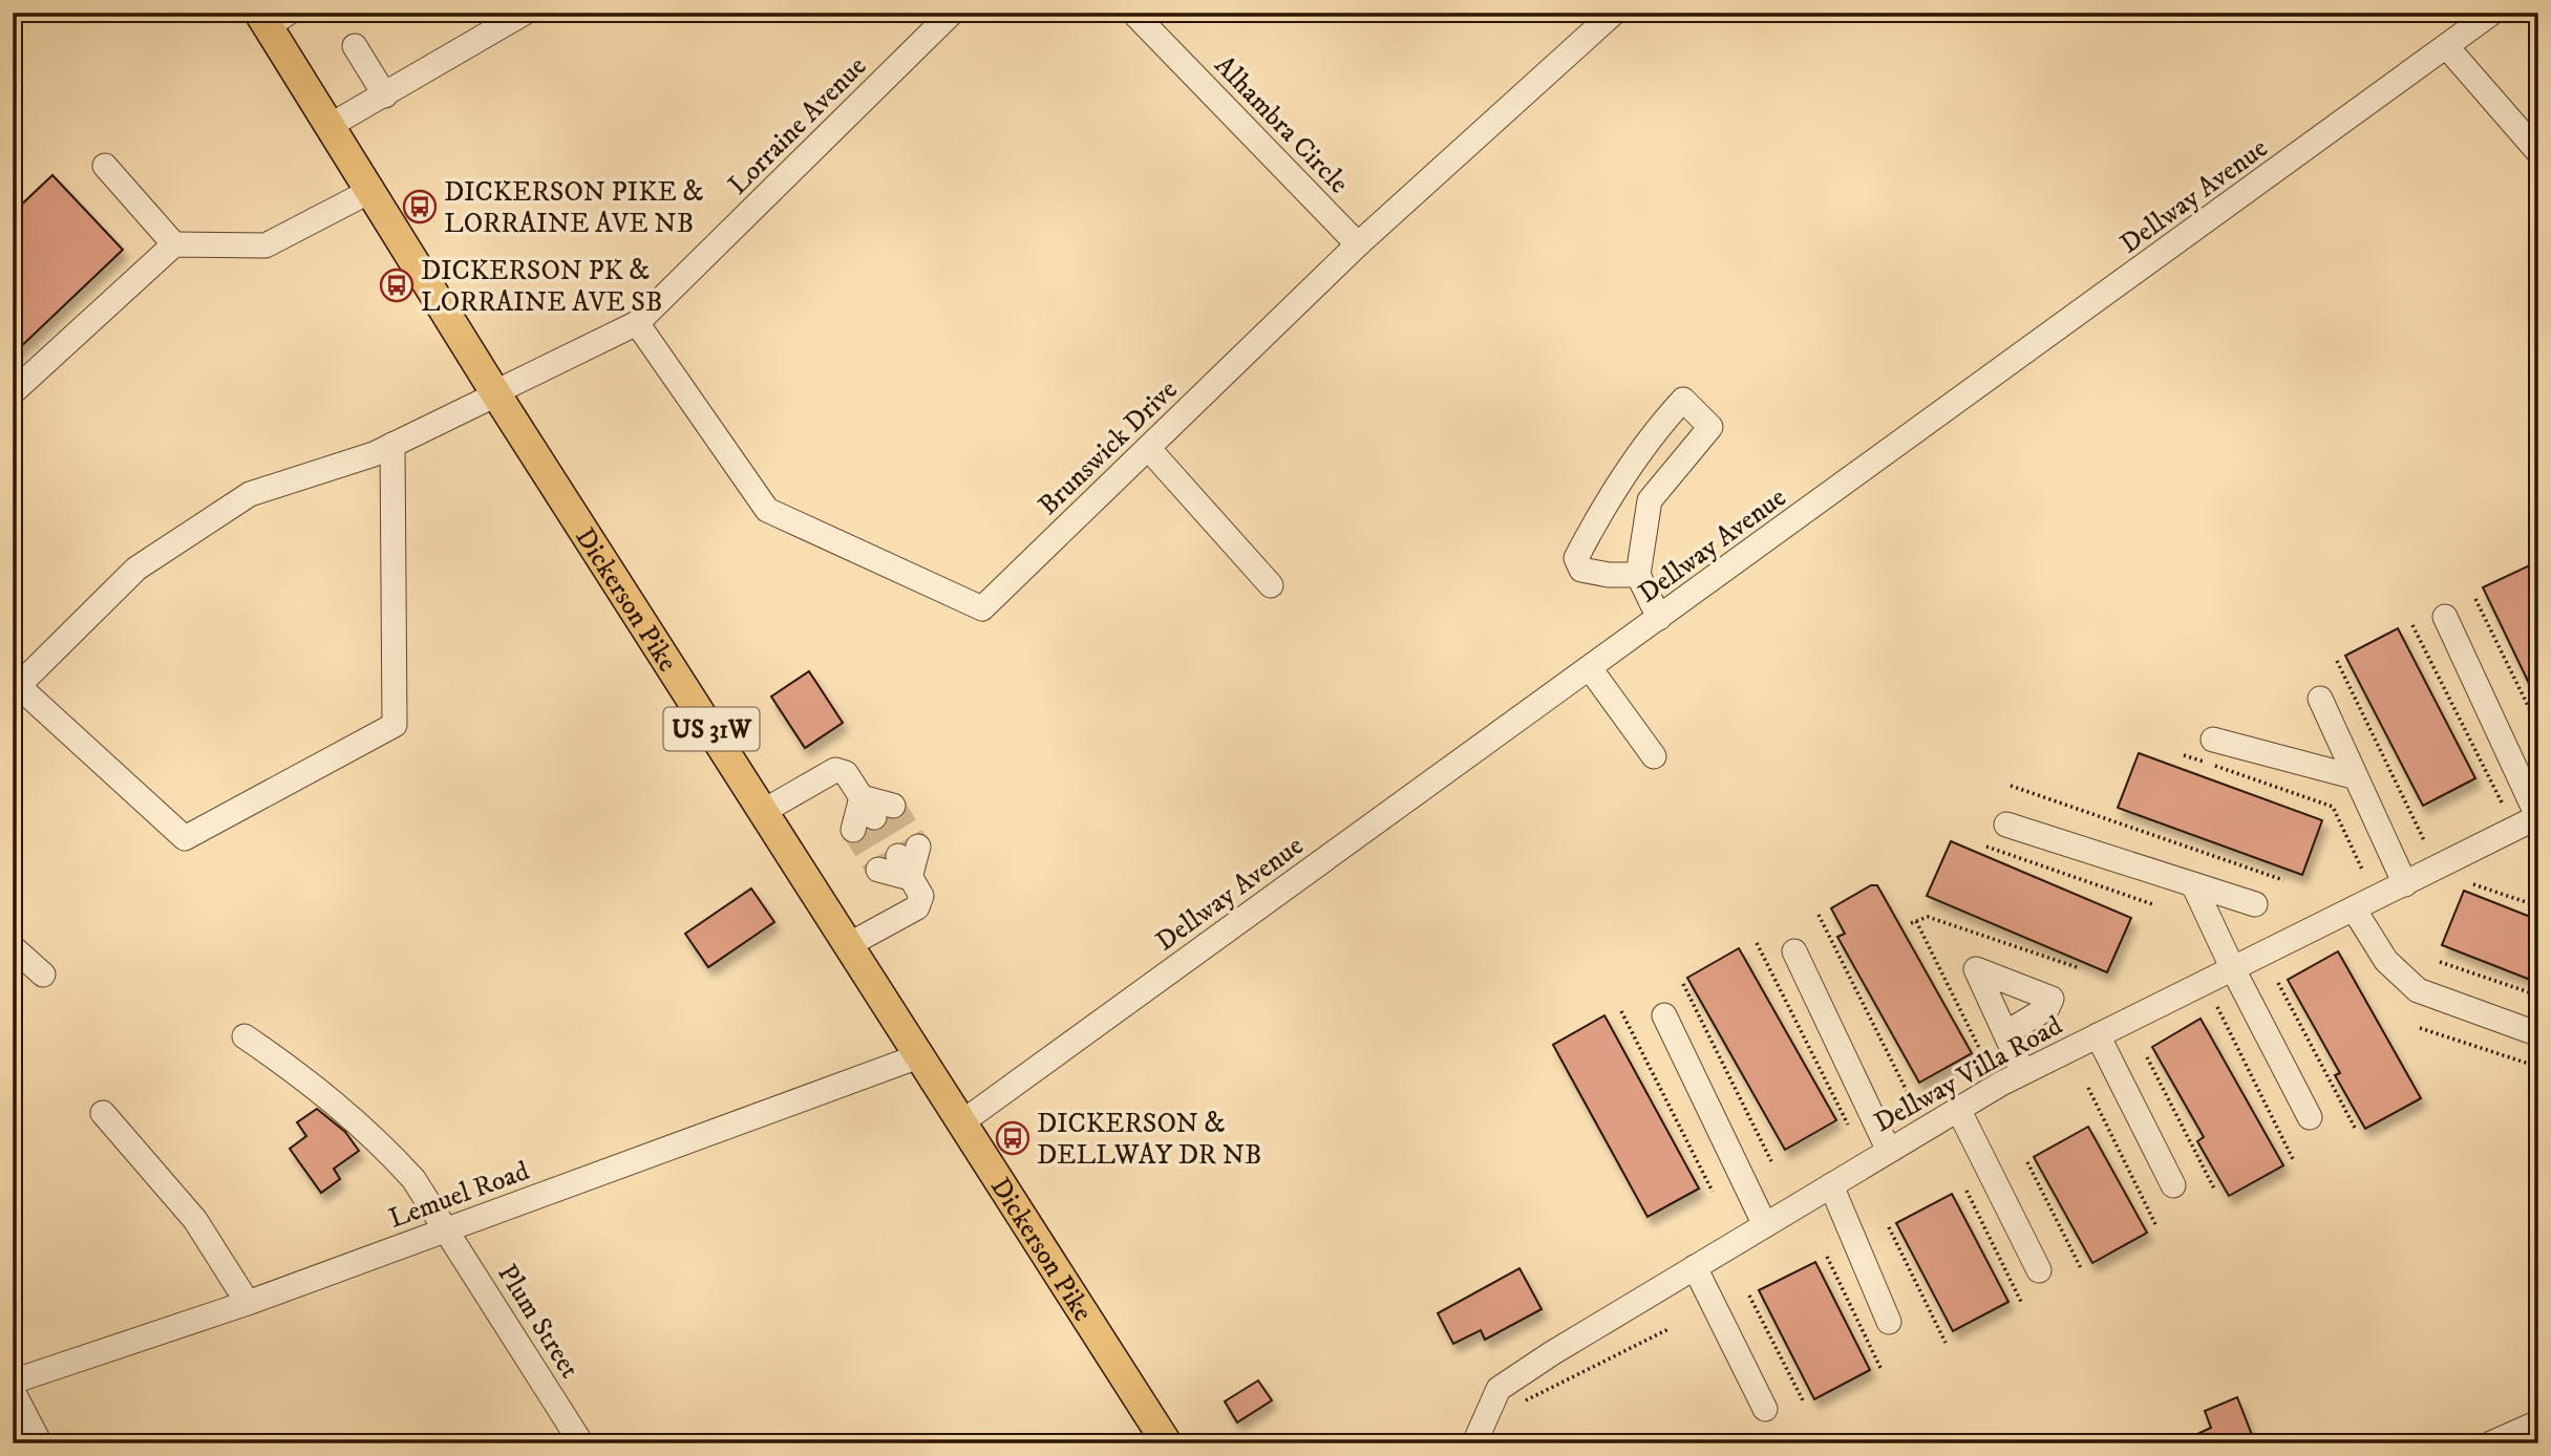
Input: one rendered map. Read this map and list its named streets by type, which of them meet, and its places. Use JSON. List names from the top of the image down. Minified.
{"streets":{"main road":["Dickerson Pike","US 31W"],"street":["Alhambra Circle","Lorraine Avenue","Dellway Avenue","Brunswick Drive","Dellway Villa Road","Lemuel Road","Plum Street"]},"crossings":[["Alhambra Circle","Brunswick Drive"],["Lorraine Avenue","Brunswick Drive"],["Lorraine Avenue","Dickerson Pike"],["Dellway Avenue","Dickerson Pike"],["Dickerson Pike","Lemuel Road"],["Lemuel Road","Plum Street"]],"places":{"bus stop":["DICKERSON PIKE & LORRAINE AVE NB","DICKERSON PK & LORRAINE AVE SB","DICKERSON & DELLWAY DR NB"]}}
